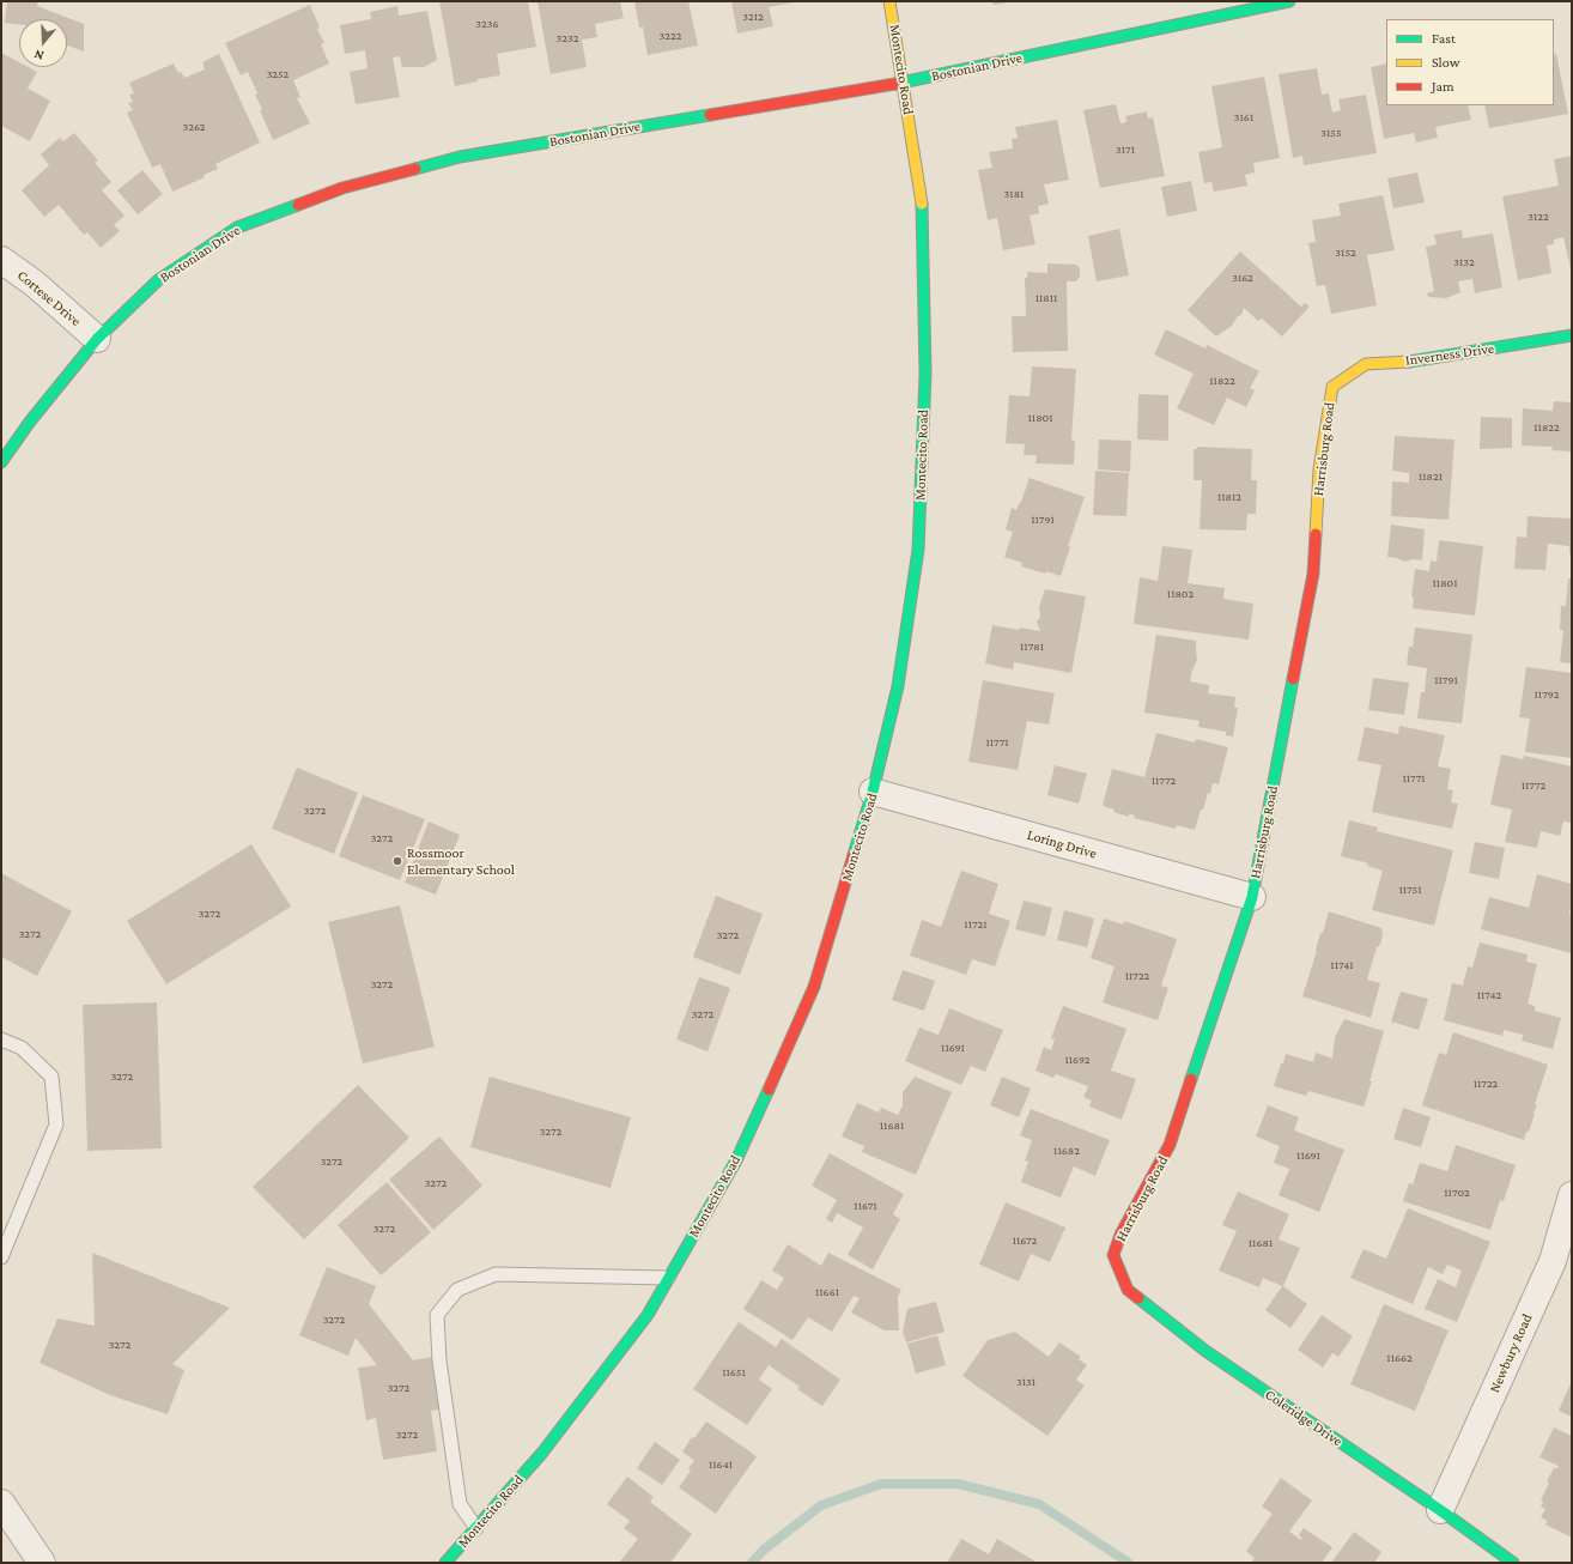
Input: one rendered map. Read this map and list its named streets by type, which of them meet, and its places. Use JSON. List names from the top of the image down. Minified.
{"streets":{"street":["Bostonian Drive","Montecito Road","Cortese Drive","Inverness Drive","Harrisburg Road","Loring Drive","Newbury Road","Coleridge Drive"]},"crossings":[["Bostonian Drive","Montecito Road"],["Bostonian Drive","Cortese Drive"],["Montecito Road","Loring Drive"],["Inverness Drive","Harrisburg Road"],["Harrisburg Road","Loring Drive"],["Harrisburg Road","Coleridge Drive"],["Newbury Road","Coleridge Drive"]],"places":["Rossmoor Elementary School"],"house_numbers":["3212","3236","3222","3232","3252","3161","3262","3155","3171","3181","3122","3152","3132","3162","11811","11822","11801","11822","11821","11812","11791","11801","11802","11781","11791","11792","11771","11771","11772","11772","3272","3272","11751","3272","11721","3272","3272","11741","11722","3272","11742","3272","11691","11692","3272","11722","11681","3272","11682","11691","3272","3272","11702","11671","3272","11672","11681","11661","3272","3272","11662","11651","3131","3272","3272","11641"],"legend":["Fast","Slow","Jam"],"north":"bottom"}
